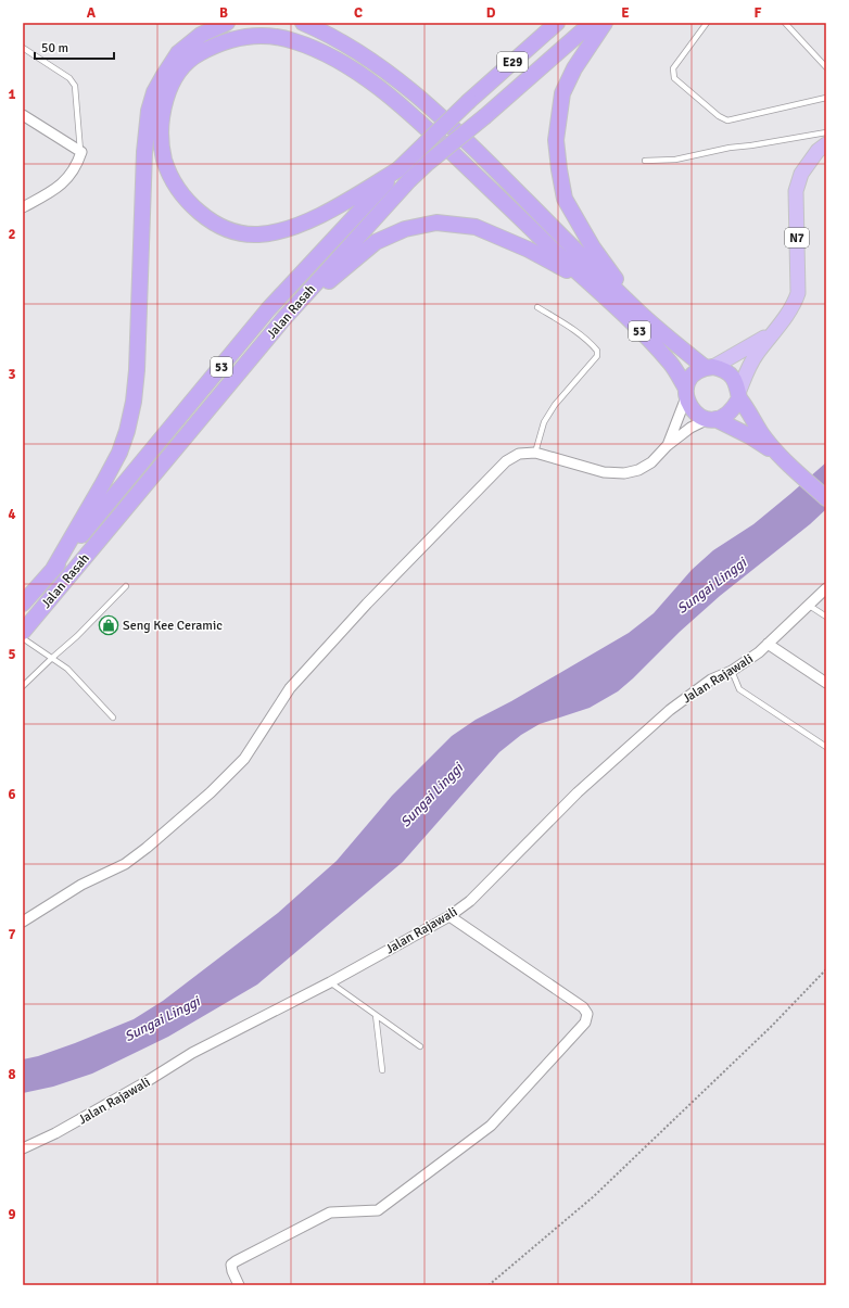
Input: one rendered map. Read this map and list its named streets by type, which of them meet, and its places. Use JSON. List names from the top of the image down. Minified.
{"streets":{"highway":["E29","Jalan Rasah","53"],"main road":["N7"],"street":["Jalan Rajawali"]},"crossings":[["N7","53"]],"water":["Sungai Linggi"],"places":{"shop":["Seng Kee Ceramic"]},"scale_bar":"50 m","grid":{"columns":["A","B","C","D","E","F"],"rows":["1","2","3","4","5","6","7","8","9"]}}
